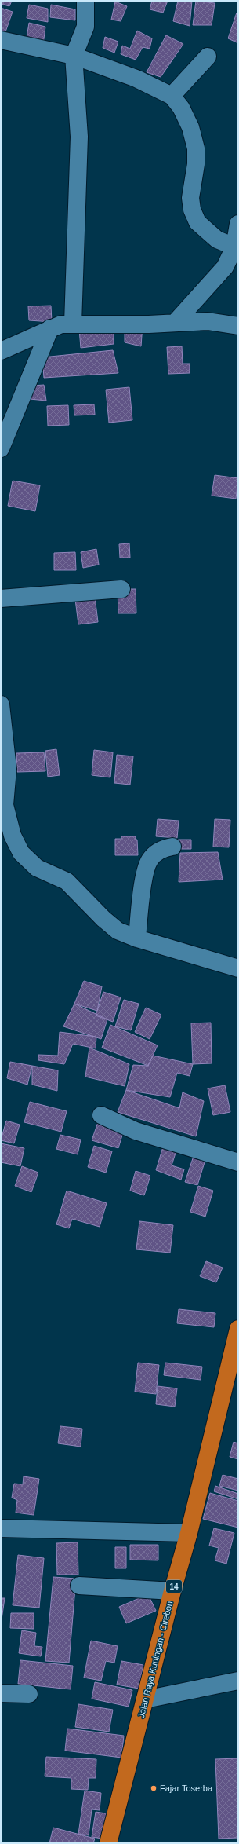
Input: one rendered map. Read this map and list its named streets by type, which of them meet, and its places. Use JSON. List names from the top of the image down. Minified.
{"streets":{"highway":["14","Jalan Raya Kuningan - Cirebon"]},"places":["Fajar Toserba"]}
